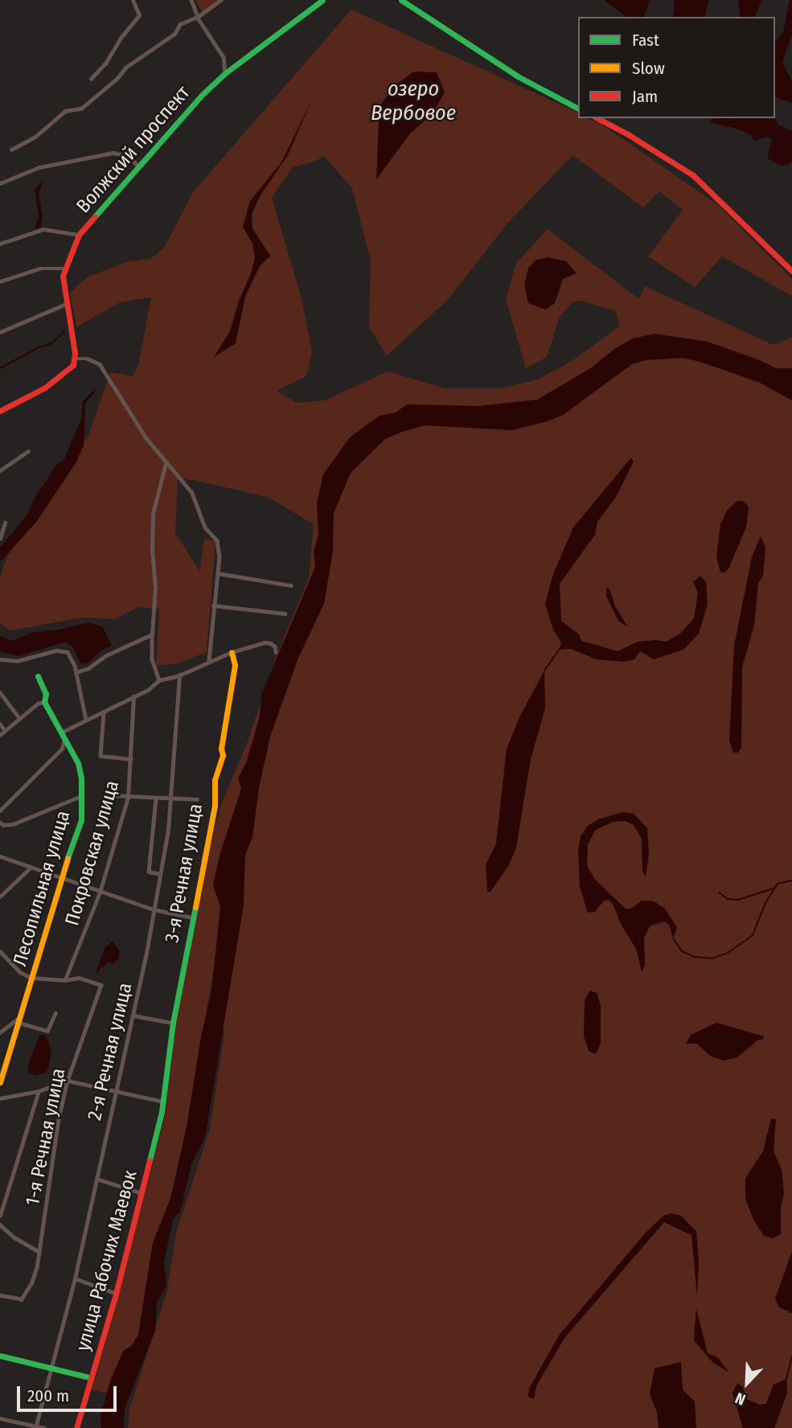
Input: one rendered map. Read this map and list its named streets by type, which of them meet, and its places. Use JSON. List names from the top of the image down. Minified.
{"streets":{"street":["Волжский проспект","Покровская улица","3-я Речная улица","Лесопильная улица","2-я Речная улица","1-я Речная улица","улица Рабочих Маевок"]},"crossings":[["Покровская улица","1-я Речная улица"],["3-я Речная улица","улица Рабочих Маевок"]],"water":["озеро Вербовое"],"legend":["Fast","Slow","Jam"],"scale_bar":"200 m","north":"bottom left"}
